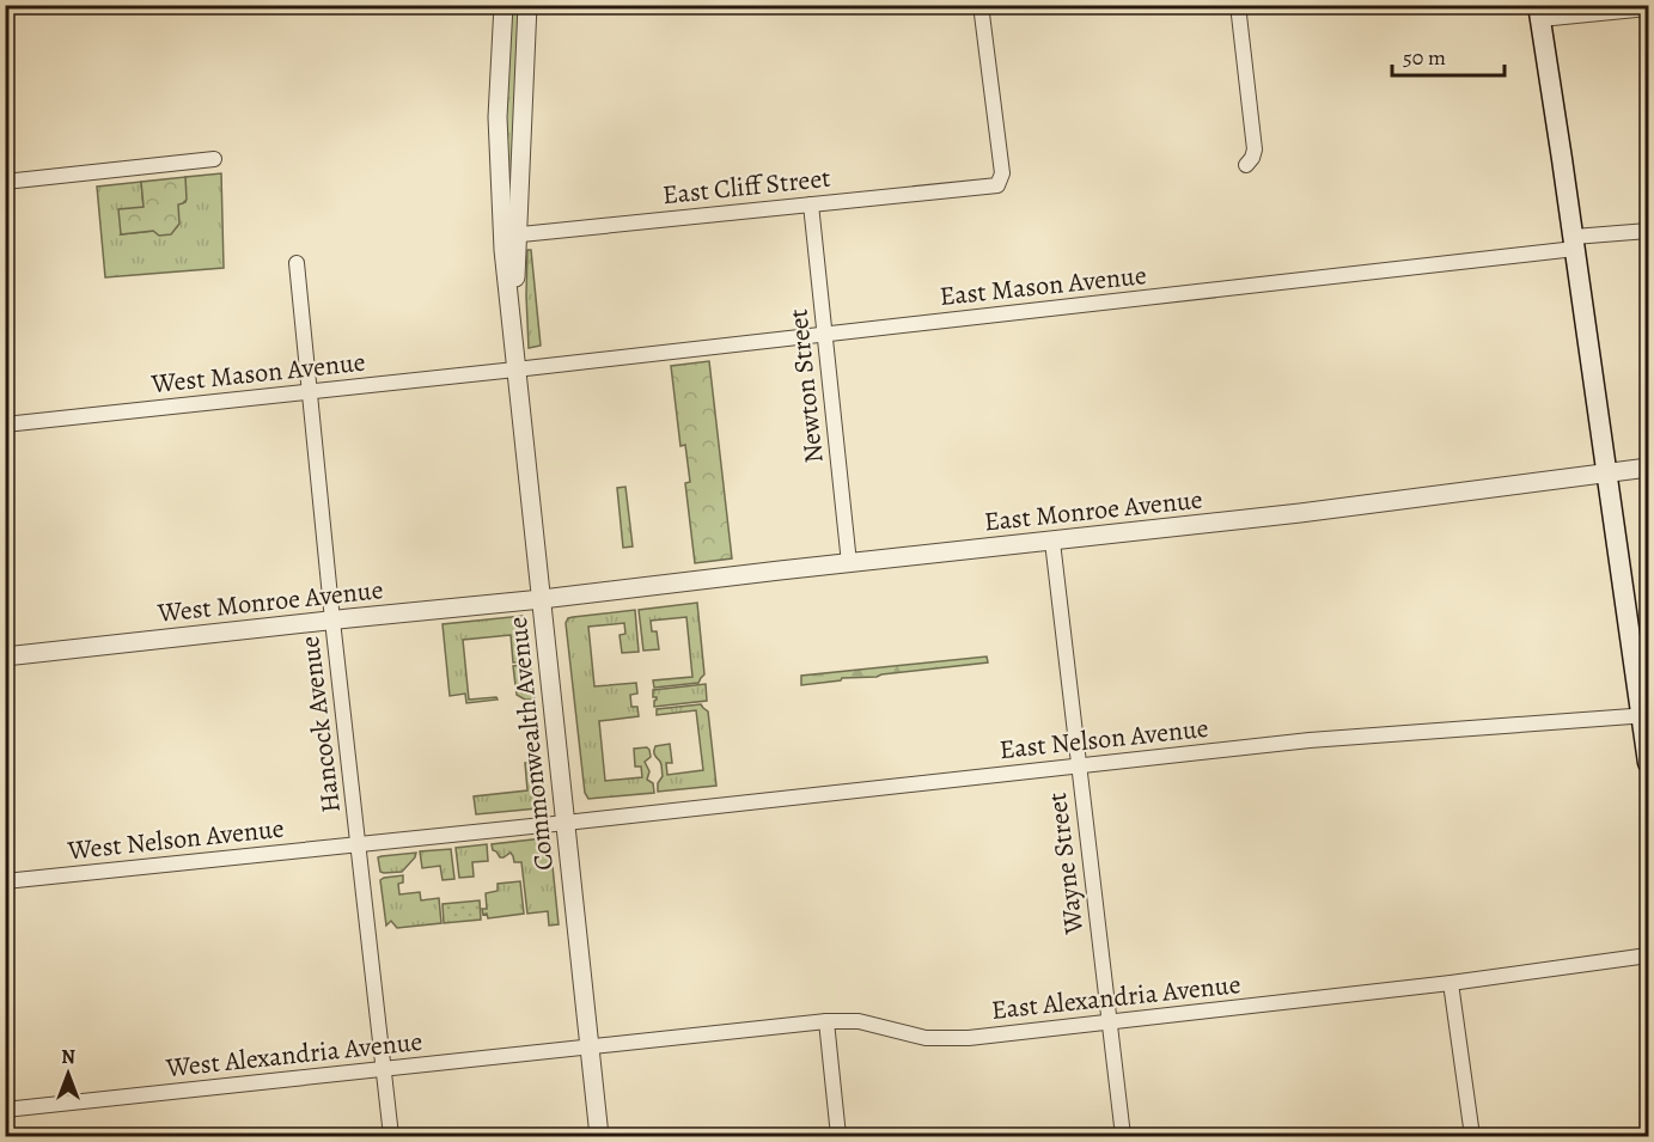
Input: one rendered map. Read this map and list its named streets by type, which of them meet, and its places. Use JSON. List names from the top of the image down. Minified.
{"streets":{"street":["East Cliff Street","East Mason Avenue","West Mason Avenue","Newton Street","East Monroe Avenue","West Monroe Avenue","Hancock Avenue","East Nelson Avenue","Commonwealth Avenue","West Nelson Avenue","Wayne Street","East Alexandria Avenue","West Alexandria Avenue"]},"crossings":[["East Cliff Street","Newton Street"],["East Cliff Street","Commonwealth Avenue"],["East Mason Avenue","West Mason Avenue"],["East Mason Avenue","Newton Street"],["East Mason Avenue","Commonwealth Avenue"],["West Mason Avenue","Hancock Avenue"],["West Mason Avenue","Commonwealth Avenue"],["Newton Street","East Monroe Avenue"],["East Monroe Avenue","West Monroe Avenue"],["East Monroe Avenue","Commonwealth Avenue"],["East Monroe Avenue","Wayne Street"],["West Monroe Avenue","Hancock Avenue"],["West Monroe Avenue","Commonwealth Avenue"],["Hancock Avenue","West Nelson Avenue"],["Hancock Avenue","West Alexandria Avenue"],["East Nelson Avenue","Commonwealth Avenue"],["East Nelson Avenue","West Nelson Avenue"],["East Nelson Avenue","Wayne Street"],["Commonwealth Avenue","West Nelson Avenue"],["Commonwealth Avenue","East Alexandria Avenue"],["Commonwealth Avenue","West Alexandria Avenue"],["Wayne Street","East Alexandria Avenue"],["East Alexandria Avenue","West Alexandria Avenue"]],"scale_bar":"50 m","north":"top"}
